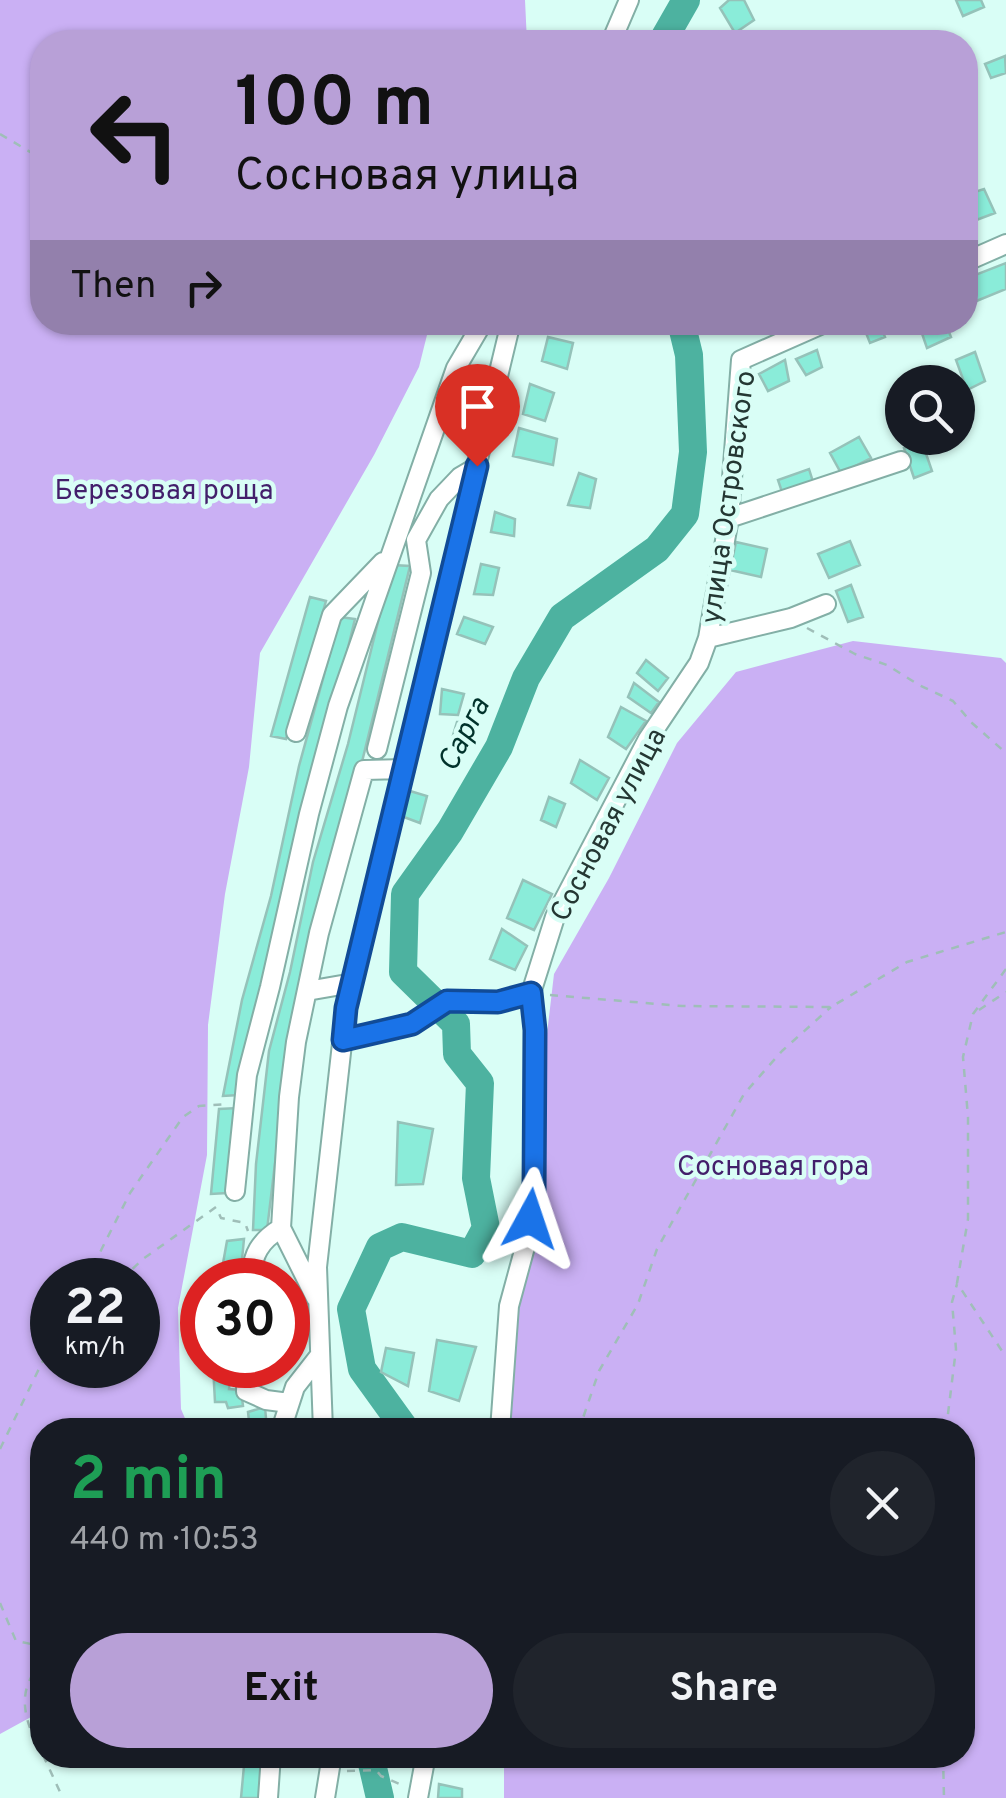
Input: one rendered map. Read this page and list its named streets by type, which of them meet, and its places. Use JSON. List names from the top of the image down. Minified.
{"streets":{"street":["улица Островского","Сосновая улица"]},"crossings":[["улица Островского","Сосновая улица"]],"water":["Сарга"],"parks":["Березовая роща","Сосновая гора"],"page":{"turn":["100 m","Сосновая улица"],"then":"Then","speed":"22 km/h","limit":"30","heading":["2 min","440 m · 10:53"],"buttons":["Exit","Share"]}}
